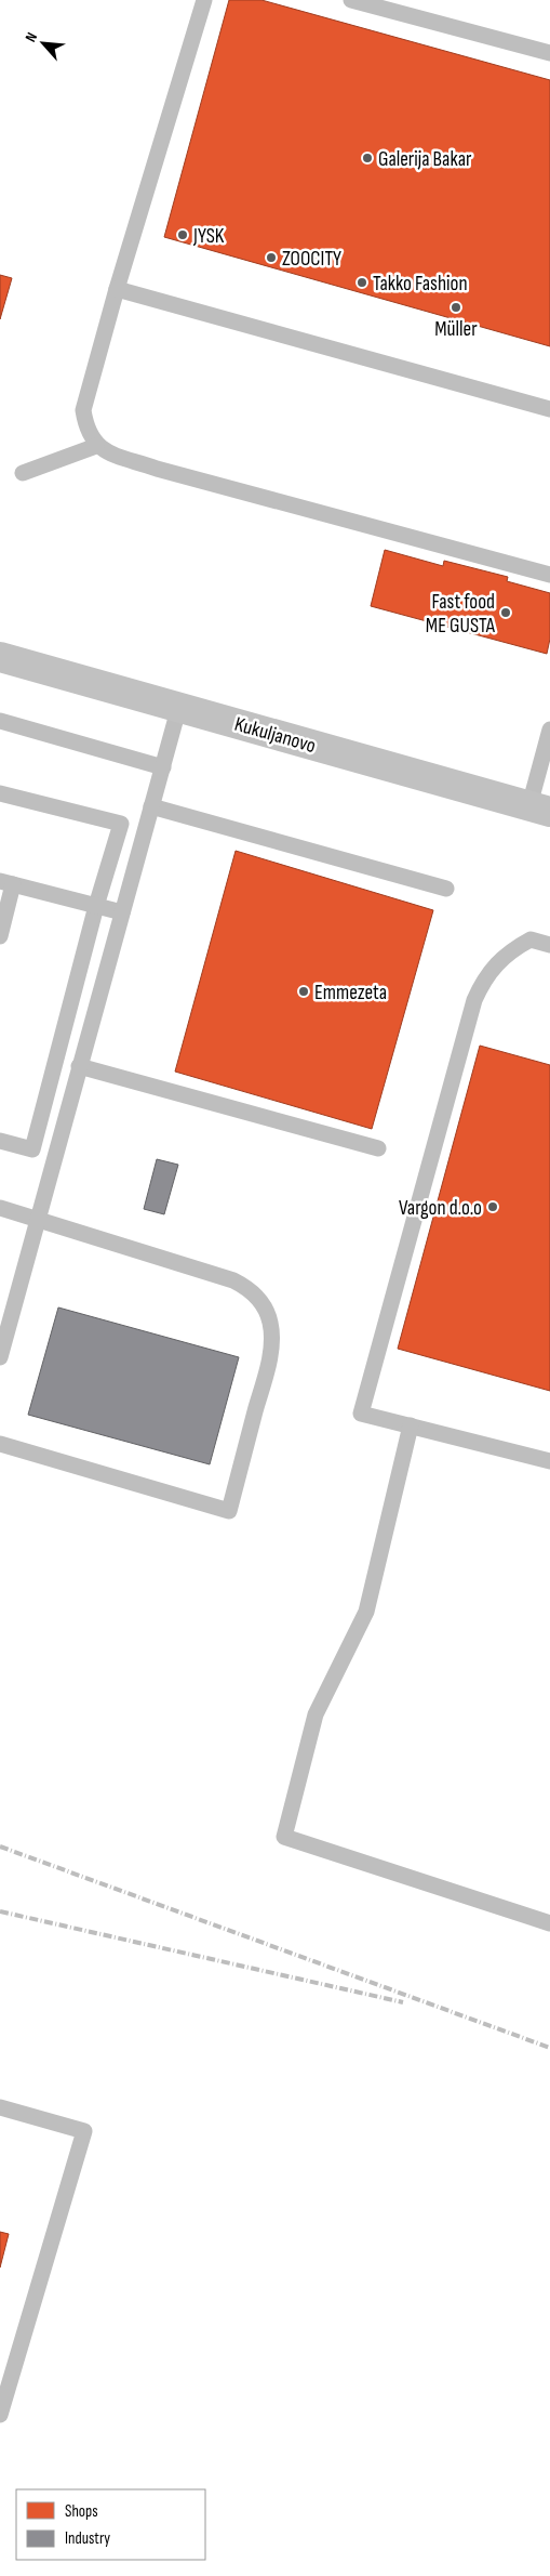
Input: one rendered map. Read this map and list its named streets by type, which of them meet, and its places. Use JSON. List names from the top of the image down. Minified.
{"streets":{"main road":["Kukuljanovo"]},"places":["Galerija Bakar","JYSK","ZOOCITY","Takko Fashion","Müller","Fast food ME GUSTA","Emmezeta","Vargon d.o.o"],"legend":["Shops","Industry"],"north":"top left"}
